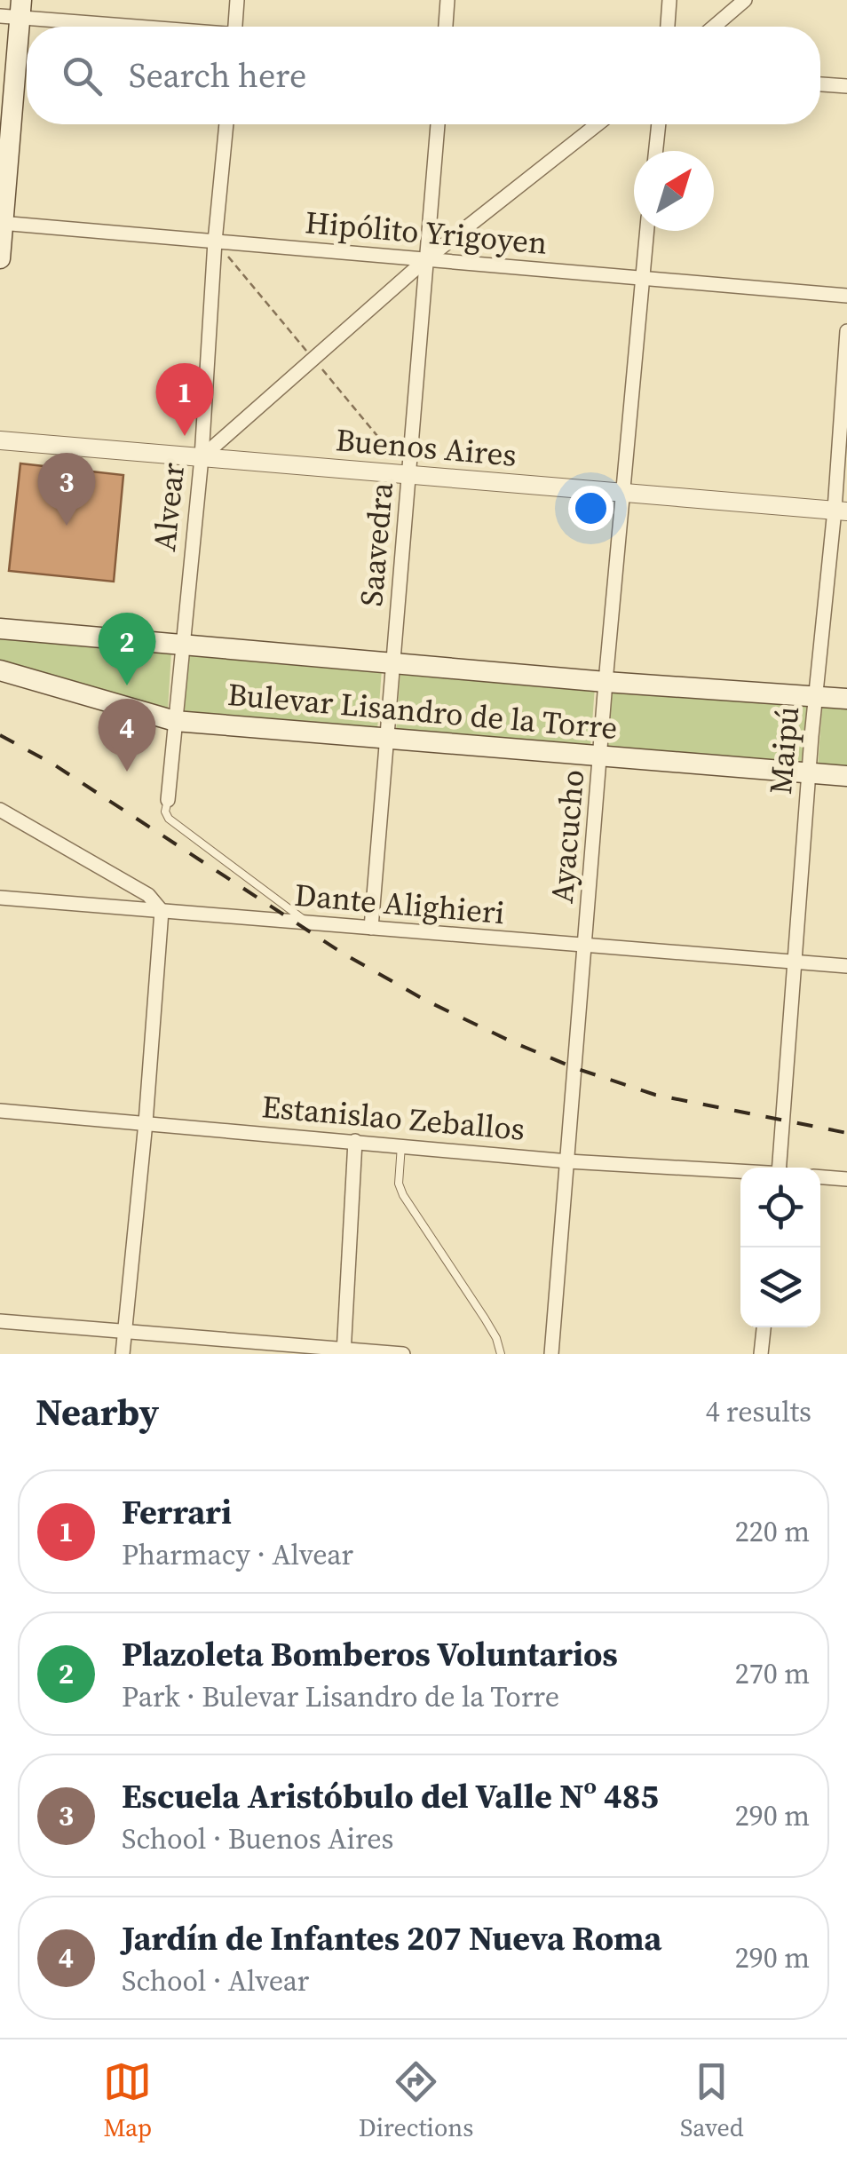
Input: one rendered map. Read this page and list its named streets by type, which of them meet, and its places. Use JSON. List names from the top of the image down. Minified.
{"streets":{"main road":["Bulevar Lisandro de la Torre"],"street":["Hipólito Yrigoyen","Buenos Aires","Alvear","Saavedra","Maipú","Ayacucho","Dante Alighieri","Estanislao Zeballos"]},"crossings":[["Hipólito Yrigoyen","Alvear"],["Hipólito Yrigoyen","Saavedra"],["Hipólito Yrigoyen","Ayacucho"],["Buenos Aires","Alvear"],["Buenos Aires","Saavedra"],["Buenos Aires","Maipú"],["Buenos Aires","Ayacucho"],["Alvear","Bulevar Lisandro de la Torre"],["Saavedra","Bulevar Lisandro de la Torre"],["Saavedra","Dante Alighieri"],["Bulevar Lisandro de la Torre","Maipú"],["Bulevar Lisandro de la Torre","Ayacucho"],["Maipú","Dante Alighieri"],["Ayacucho","Dante Alighieri"],["Ayacucho","Estanislao Zeballos"]],"north":"top right","page":{"search":"Search here","pins":["1","3","2","4"],"heading":["Nearby","4 results"],"list":[{"mark":"1","name":"Ferrari","note":"Pharmacy · Alvear","value":"220 m"},{"mark":"2","name":"Plazoleta Bomberos Voluntarios","note":"Park · Bulevar Lisandro de la Torre","value":"270 m"},{"mark":"3","name":"Escuela Aristóbulo del Valle Nº 485","note":"School · Buenos Aires","value":"290 m"},{"mark":"4","name":"Jardín de Infantes 207 Nueva Roma","note":"School · Alvear","value":"290 m"}],"nav":["Map","Directions","Saved"]}}
